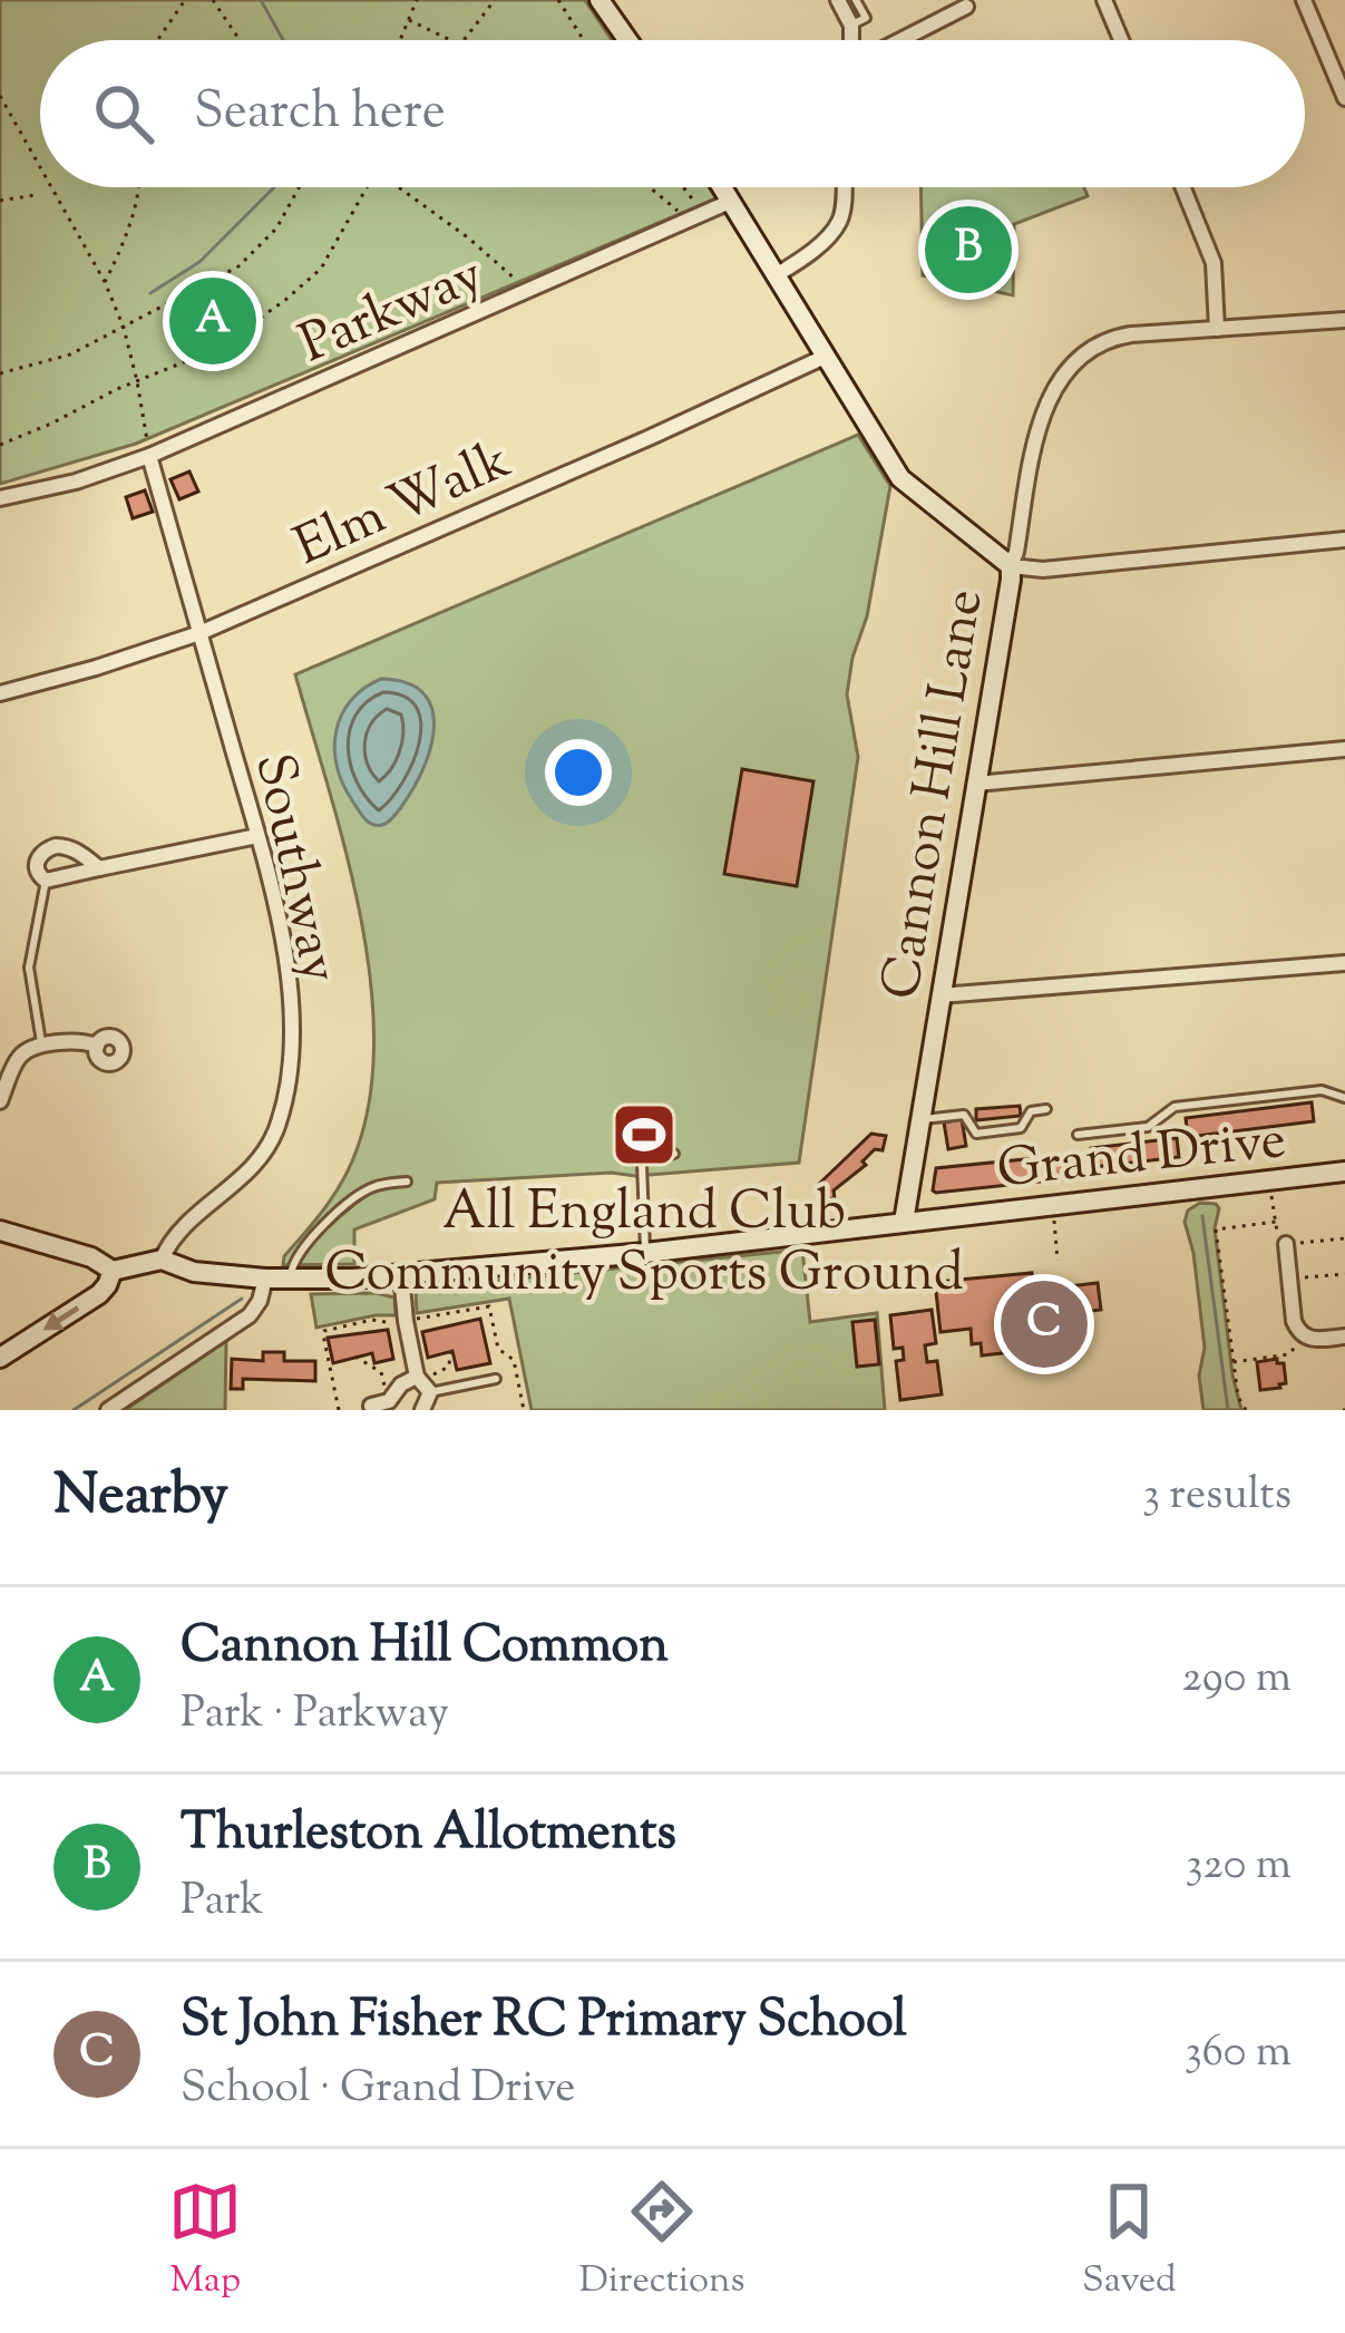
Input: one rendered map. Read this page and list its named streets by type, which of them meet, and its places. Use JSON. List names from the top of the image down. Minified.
{"streets":{"street":["Parkway","Elm Walk","Cannon Hill Lane","Southway","Grand Drive"]},"crossings":[["Parkway","Cannon Hill Lane"],["Parkway","Southway"],["Elm Walk","Cannon Hill Lane"],["Elm Walk","Southway"],["Cannon Hill Lane","Grand Drive"],["Southway","Grand Drive"]],"places":{"sports":["All England Club Community Sports Ground"]},"page":{"search":"Search here","pins":["B","A","C"],"heading":["Nearby","3 results"],"list":[{"mark":"A","name":"Cannon Hill Common","note":"Park · Parkway","value":"290 m"},{"mark":"B","name":"Thurleston Allotments","note":"Park","value":"320 m"},{"mark":"C","name":"St John Fisher RC Primary School","note":"School · Grand Drive","value":"360 m"}],"nav":["Map","Directions","Saved"]}}
